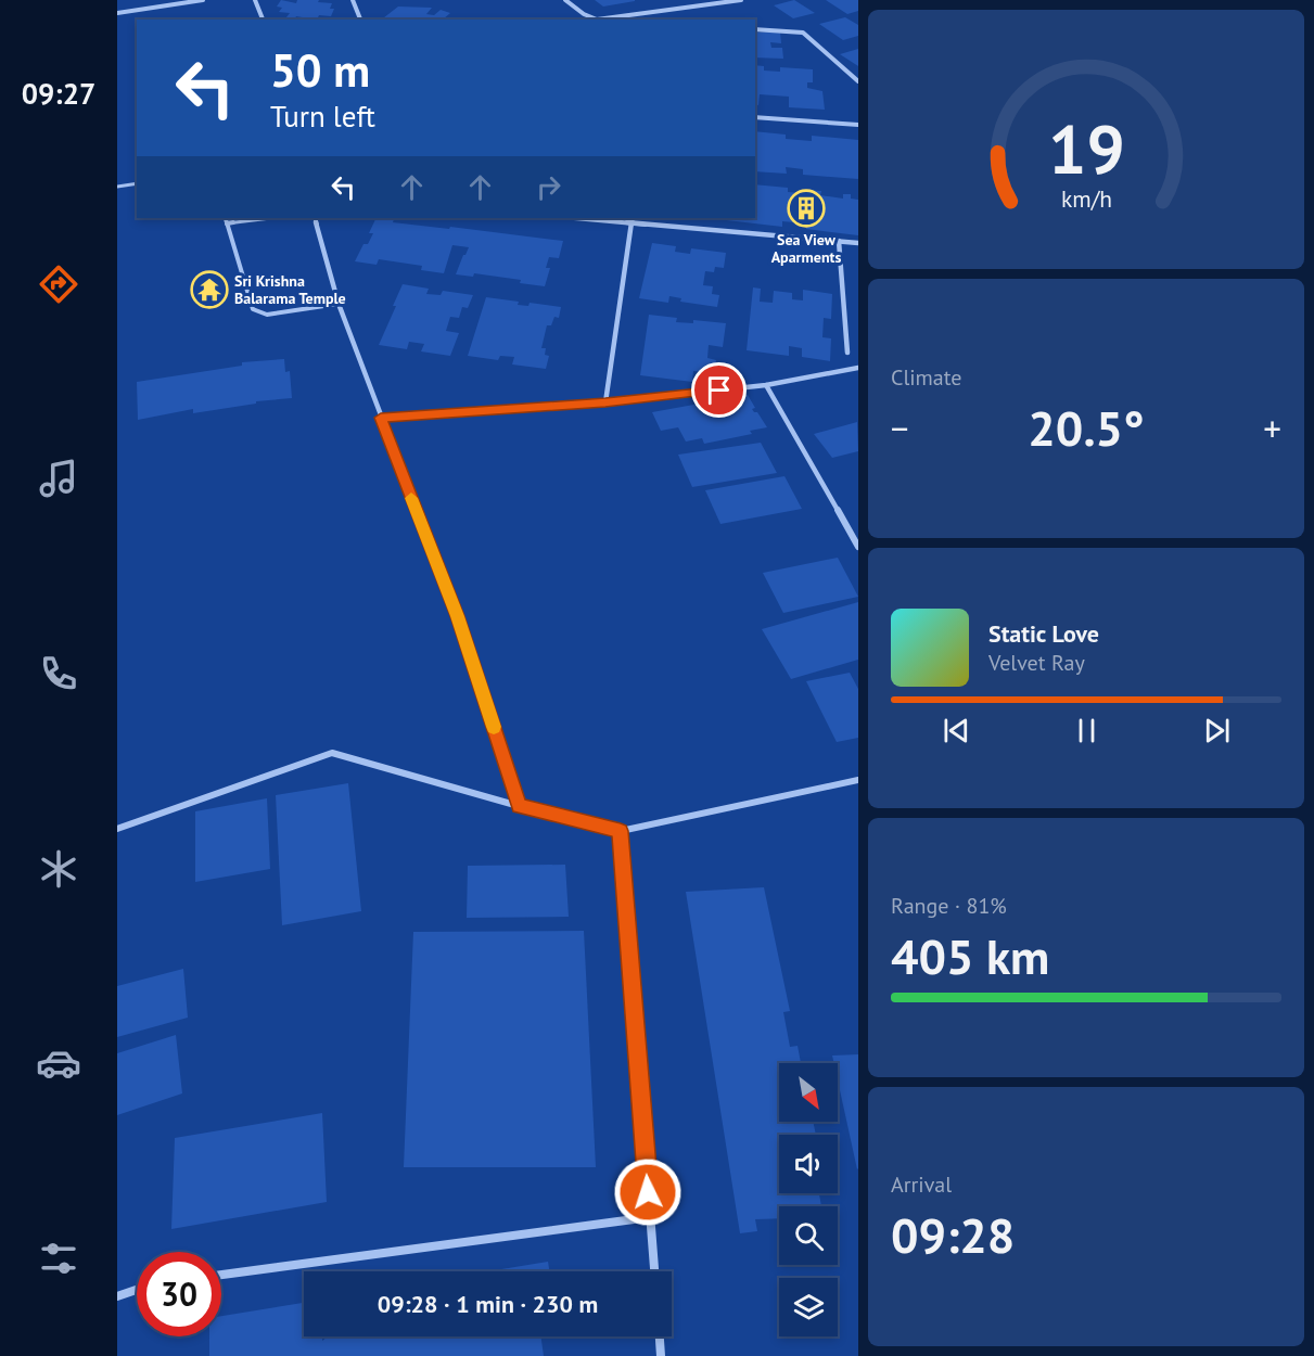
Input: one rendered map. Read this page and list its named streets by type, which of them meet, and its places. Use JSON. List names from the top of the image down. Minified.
{"places":{"building":["Sea View Aparments"],"temple":["Sri Krishna Balarama Temple"]},"north":"bottom right","page":{"tabs":"09:27","turn":["50 m","Turn left"],"tile":["Climate",["Range · 81%","405 km"],["Arrival","09:28"]],"heat":["−","20.5°","+"],"song":["Static Love","Velvet Ray"],"limit":"30","trip":"09:28 · 1 min · 230 m","gauge":["19","km/h"]}}
